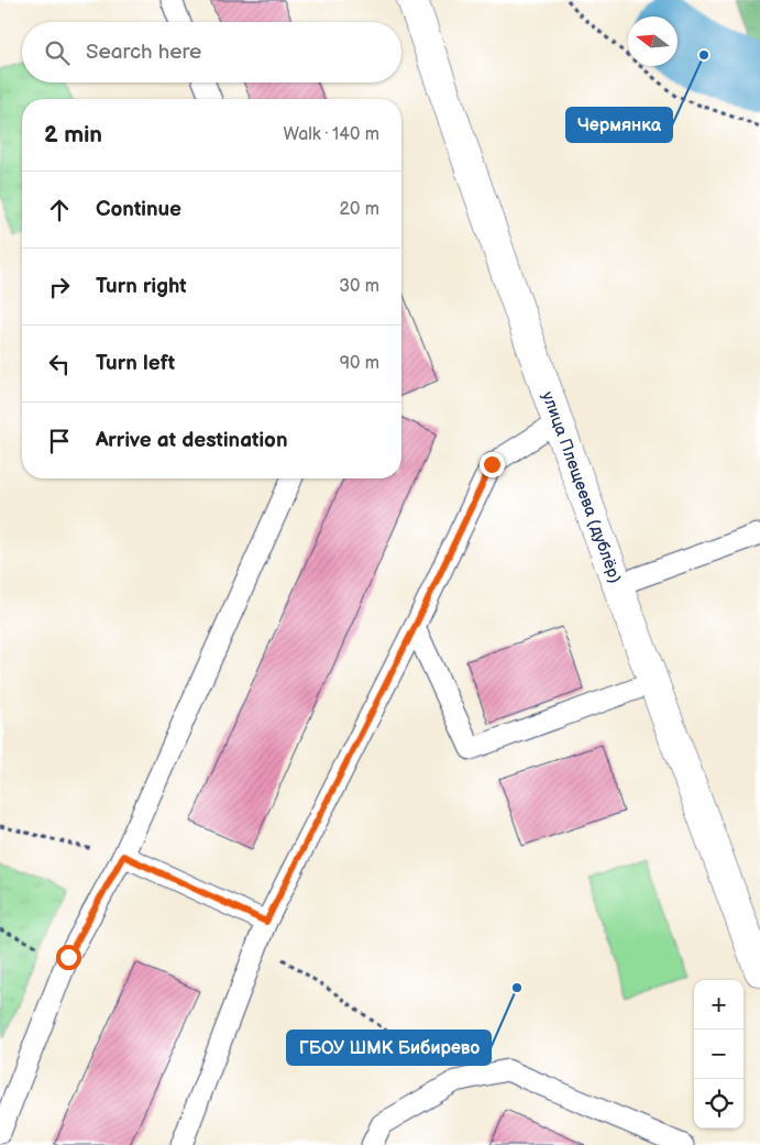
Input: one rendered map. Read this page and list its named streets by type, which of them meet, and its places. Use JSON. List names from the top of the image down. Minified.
{"streets":{"street":["улица Плещеева (дублёр)"]},"places":["Чермянка","ГБОУ ШМК Бибирево"],"north":"left","page":{"search":"Search here","heading":["2 min","Walk · 140 m"],"list":[["Continue","20 m"],["Turn right","30 m"],["Turn left","90 m"],"Arrive at destination"],"map_buttons":["+","−"]}}
